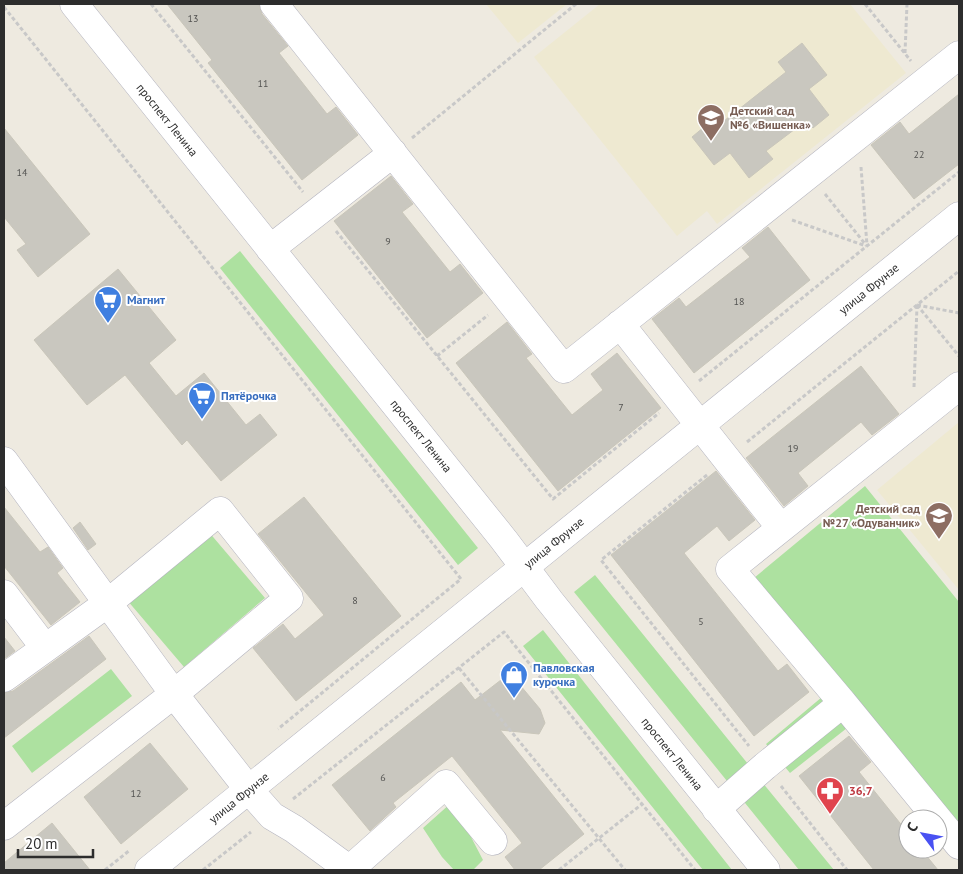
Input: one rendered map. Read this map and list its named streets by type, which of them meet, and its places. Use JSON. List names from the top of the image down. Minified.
{"streets":{"street":["проспект Ленина","улица Фрунзе"]},"crossings":[["проспект Ленина","улица Фрунзе"]],"places":{"school or university":["Детский сад №6 «Вишенка»","Детский сад №27 «Одуванчик»"],"supermarket":["Магнит","Пятёрочка"],"shop":["Павловская курочка"],"pharmacy":["36,7"]},"house_numbers":["13","11","22","14","9","18","7","19","8","5","6","12"],"scale_bar":"20 m","north":"top left"}
